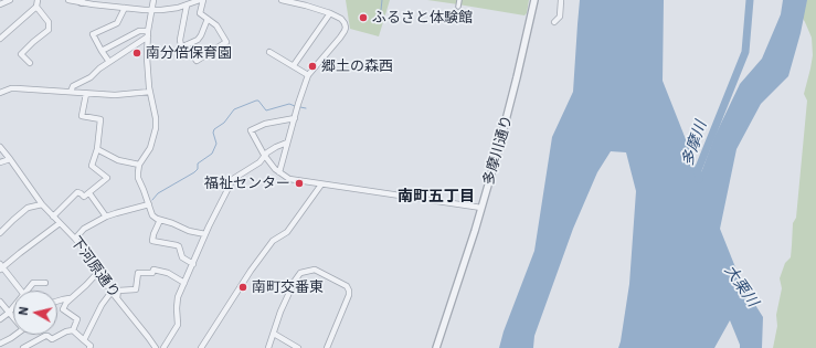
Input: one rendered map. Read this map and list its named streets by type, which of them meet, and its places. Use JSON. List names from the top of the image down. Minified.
{"streets":{"street":["多摩川通り","下河原通り"]},"districts":["南町五丁目"],"water":["多摩川","大栗川"],"places":["ふるさと体験館","南分倍保育園","郷土の森西","福祉センター","南町交番東"],"north":"left"}
